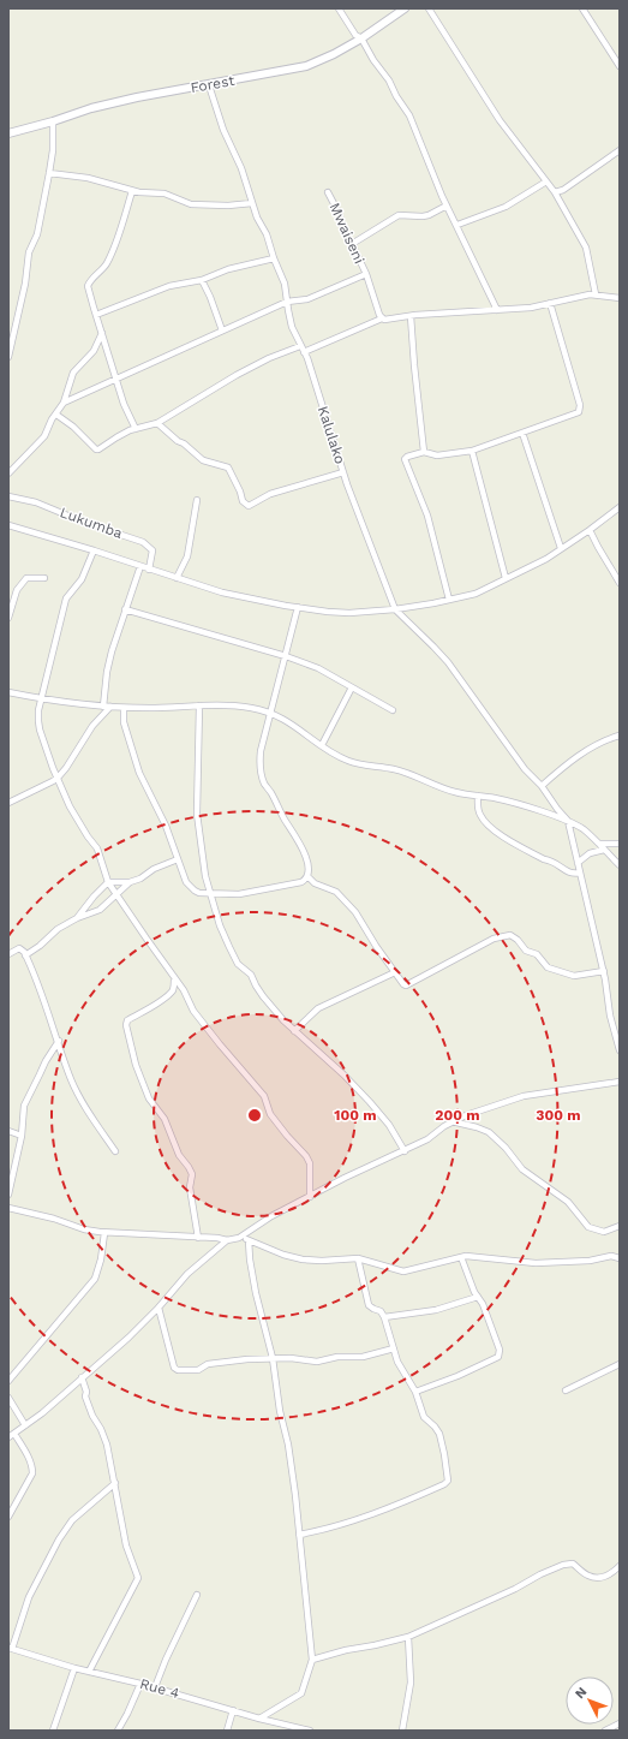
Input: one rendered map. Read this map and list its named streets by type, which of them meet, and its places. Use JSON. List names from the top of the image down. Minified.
{"streets":{"street":["Forest","Mwaiseni","Kalulako","Lukumba","Rue 4"]},"crossings":[["Forest","Kalulako"]],"north":"top left","rings":["100 m","200 m","300 m"]}
